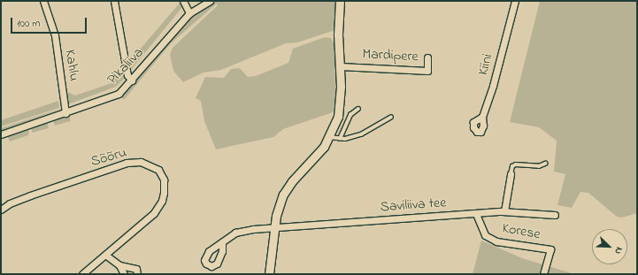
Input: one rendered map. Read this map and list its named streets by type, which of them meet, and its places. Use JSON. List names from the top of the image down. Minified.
{"streets":{"street":["Mardipere","Kiini","Kahlu","Pikaliiva","Sõõru","Saviliiva tee","Korese"]},"crossings":[["Kahlu","Pikaliiva"],["Saviliiva tee","Korese"]],"scale_bar":"100 m","north":"bottom right"}
